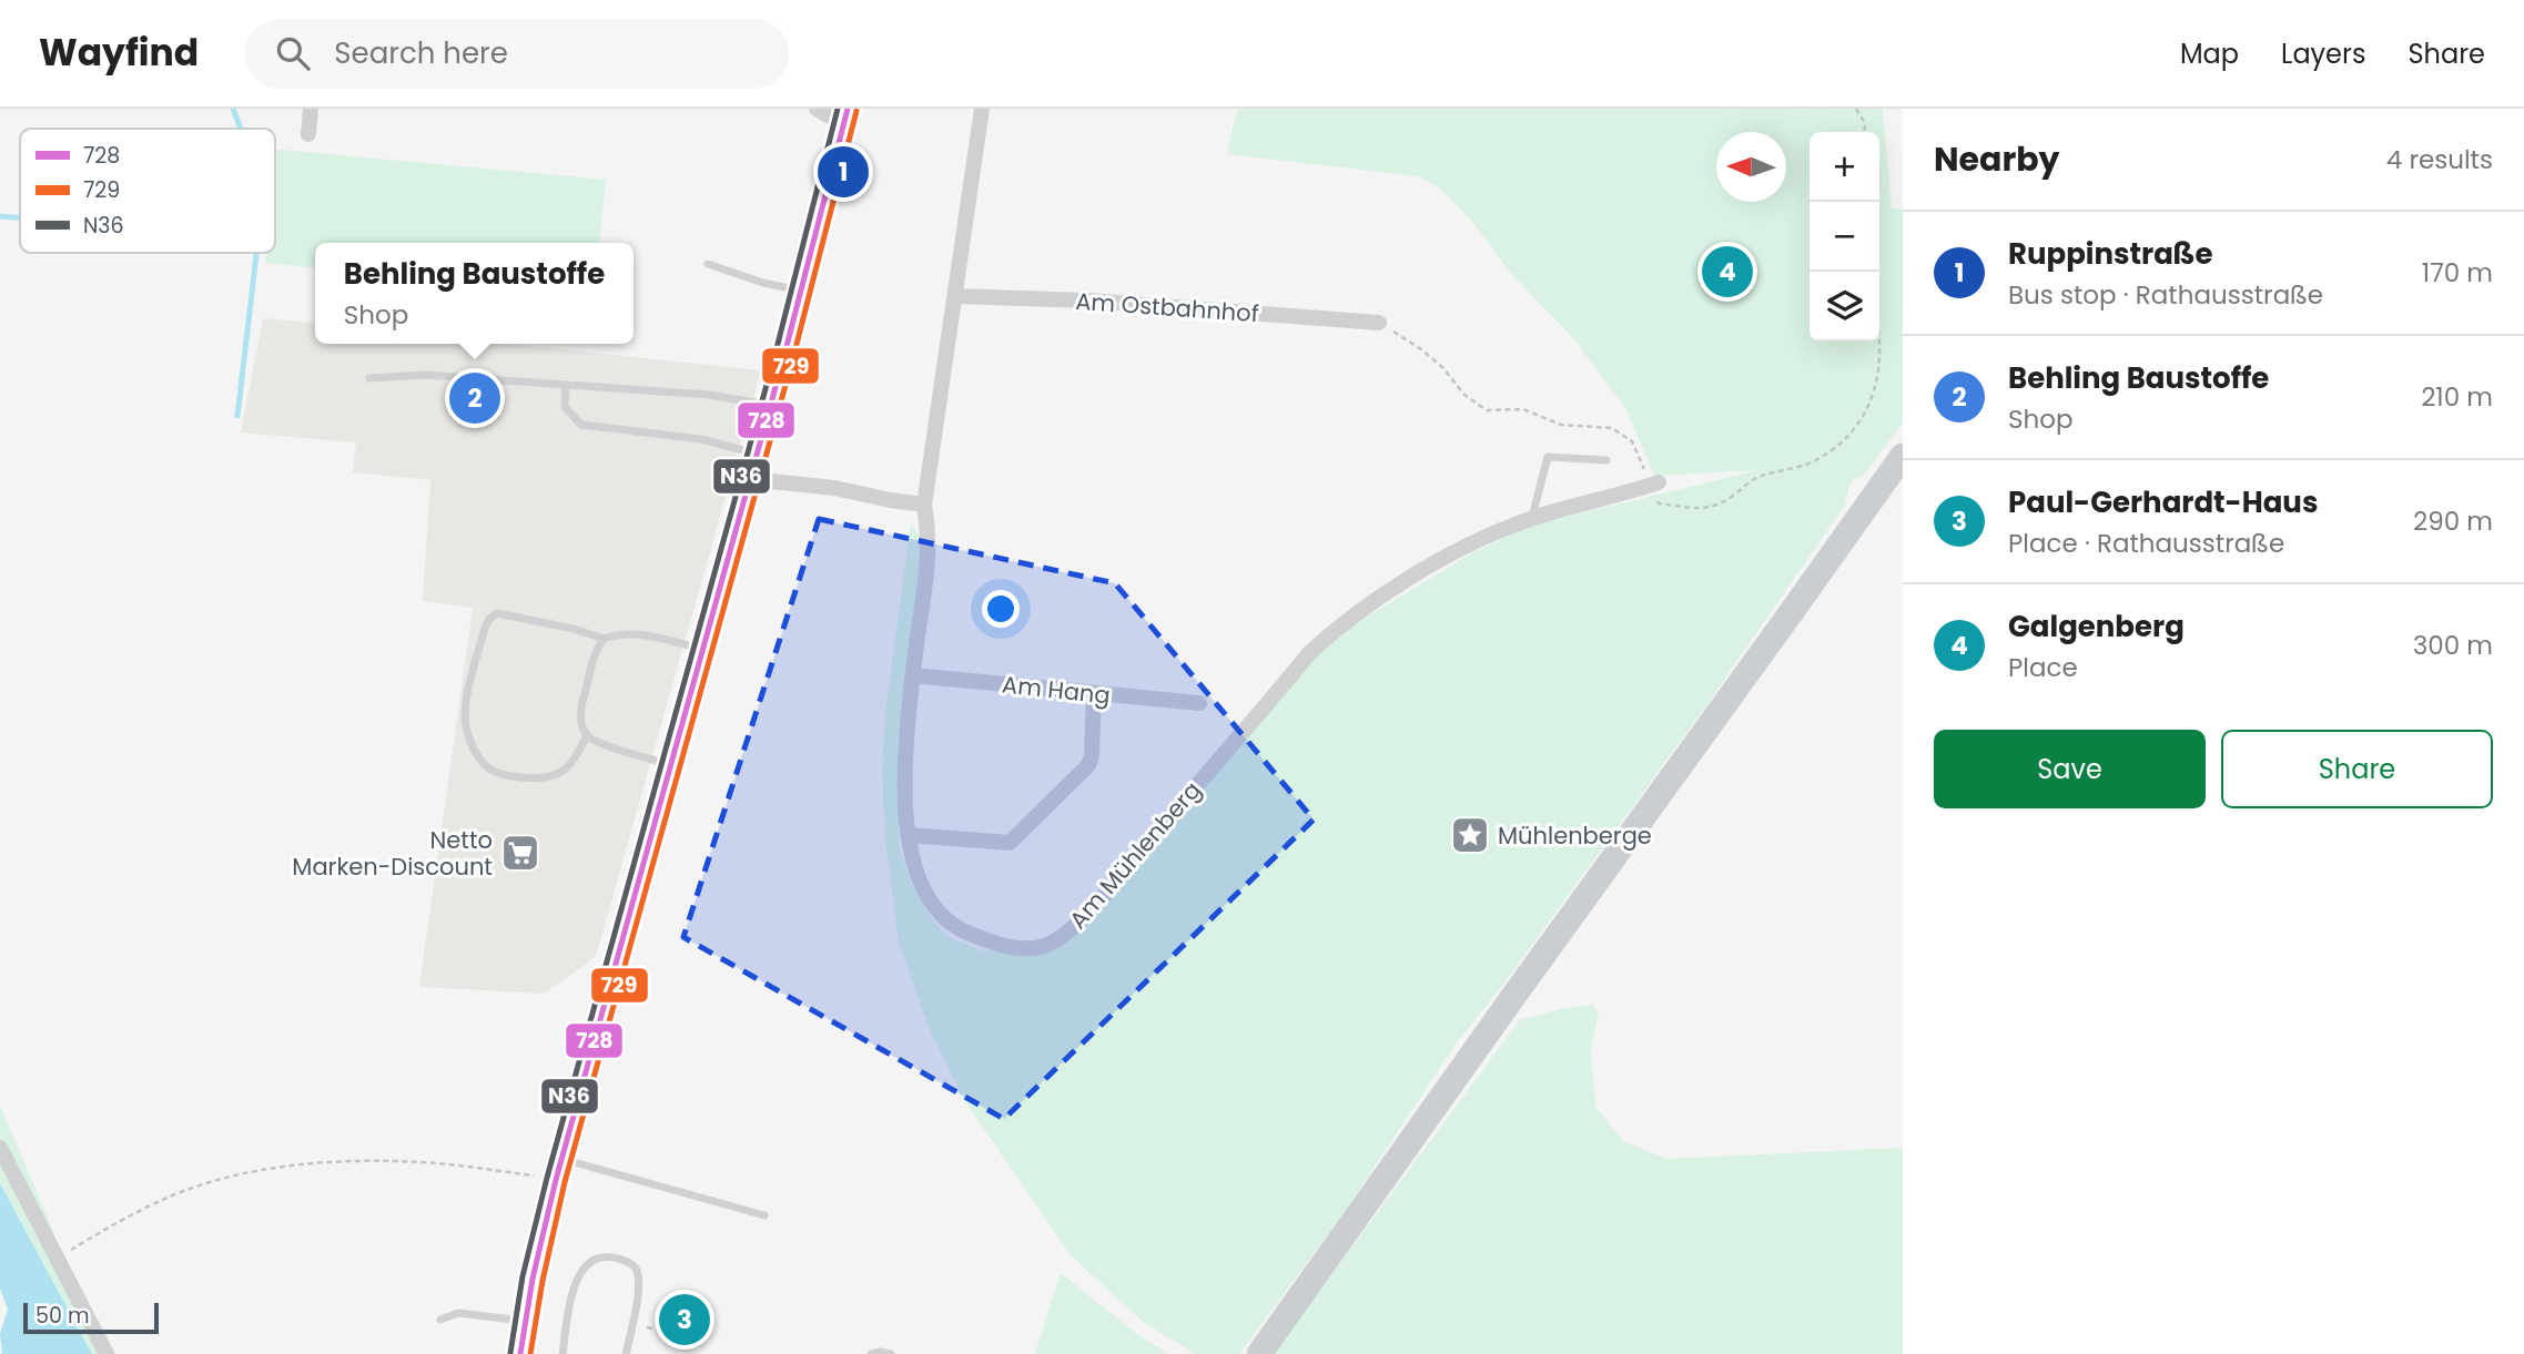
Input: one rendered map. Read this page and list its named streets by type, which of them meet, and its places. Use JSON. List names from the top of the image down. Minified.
{"streets":{"street":["Am Ostbahnhof","Am Hang","Am Mühlenberg"]},"crossings":[["Am Hang","Am Mühlenberg"]],"places":{"place":["Mühlenberge"],"supermarket":["Netto Marken-Discount"]},"lines":["transit line 728","transit line N36","transit line 729"],"legend":["728","729","N36"],"scale_bar":"50 m","north":"left","page":{"header":"Wayfind","search":"Search here","nav":["Map","Layers","Share"],"heading":["Nearby","4 results"],"map_buttons":["+","−"],"pins":["1","4","2","3"],"list":[{"mark":"1","name":"Ruppinstraße","note":"Bus stop · Rathausstraße","value":"170 m"},{"mark":"2","name":"Behling Baustoffe","note":"Shop","value":"210 m"},{"mark":"3","name":"Paul-Gerhardt-Haus","note":"Place · Rathausstraße","value":"290 m"},{"mark":"4","name":"Galgenberg","note":"Place","value":"300 m"}],"popup":["Behling Baustoffe","Shop"],"buttons":["Save","Share"],"scale":"50 m"}}
